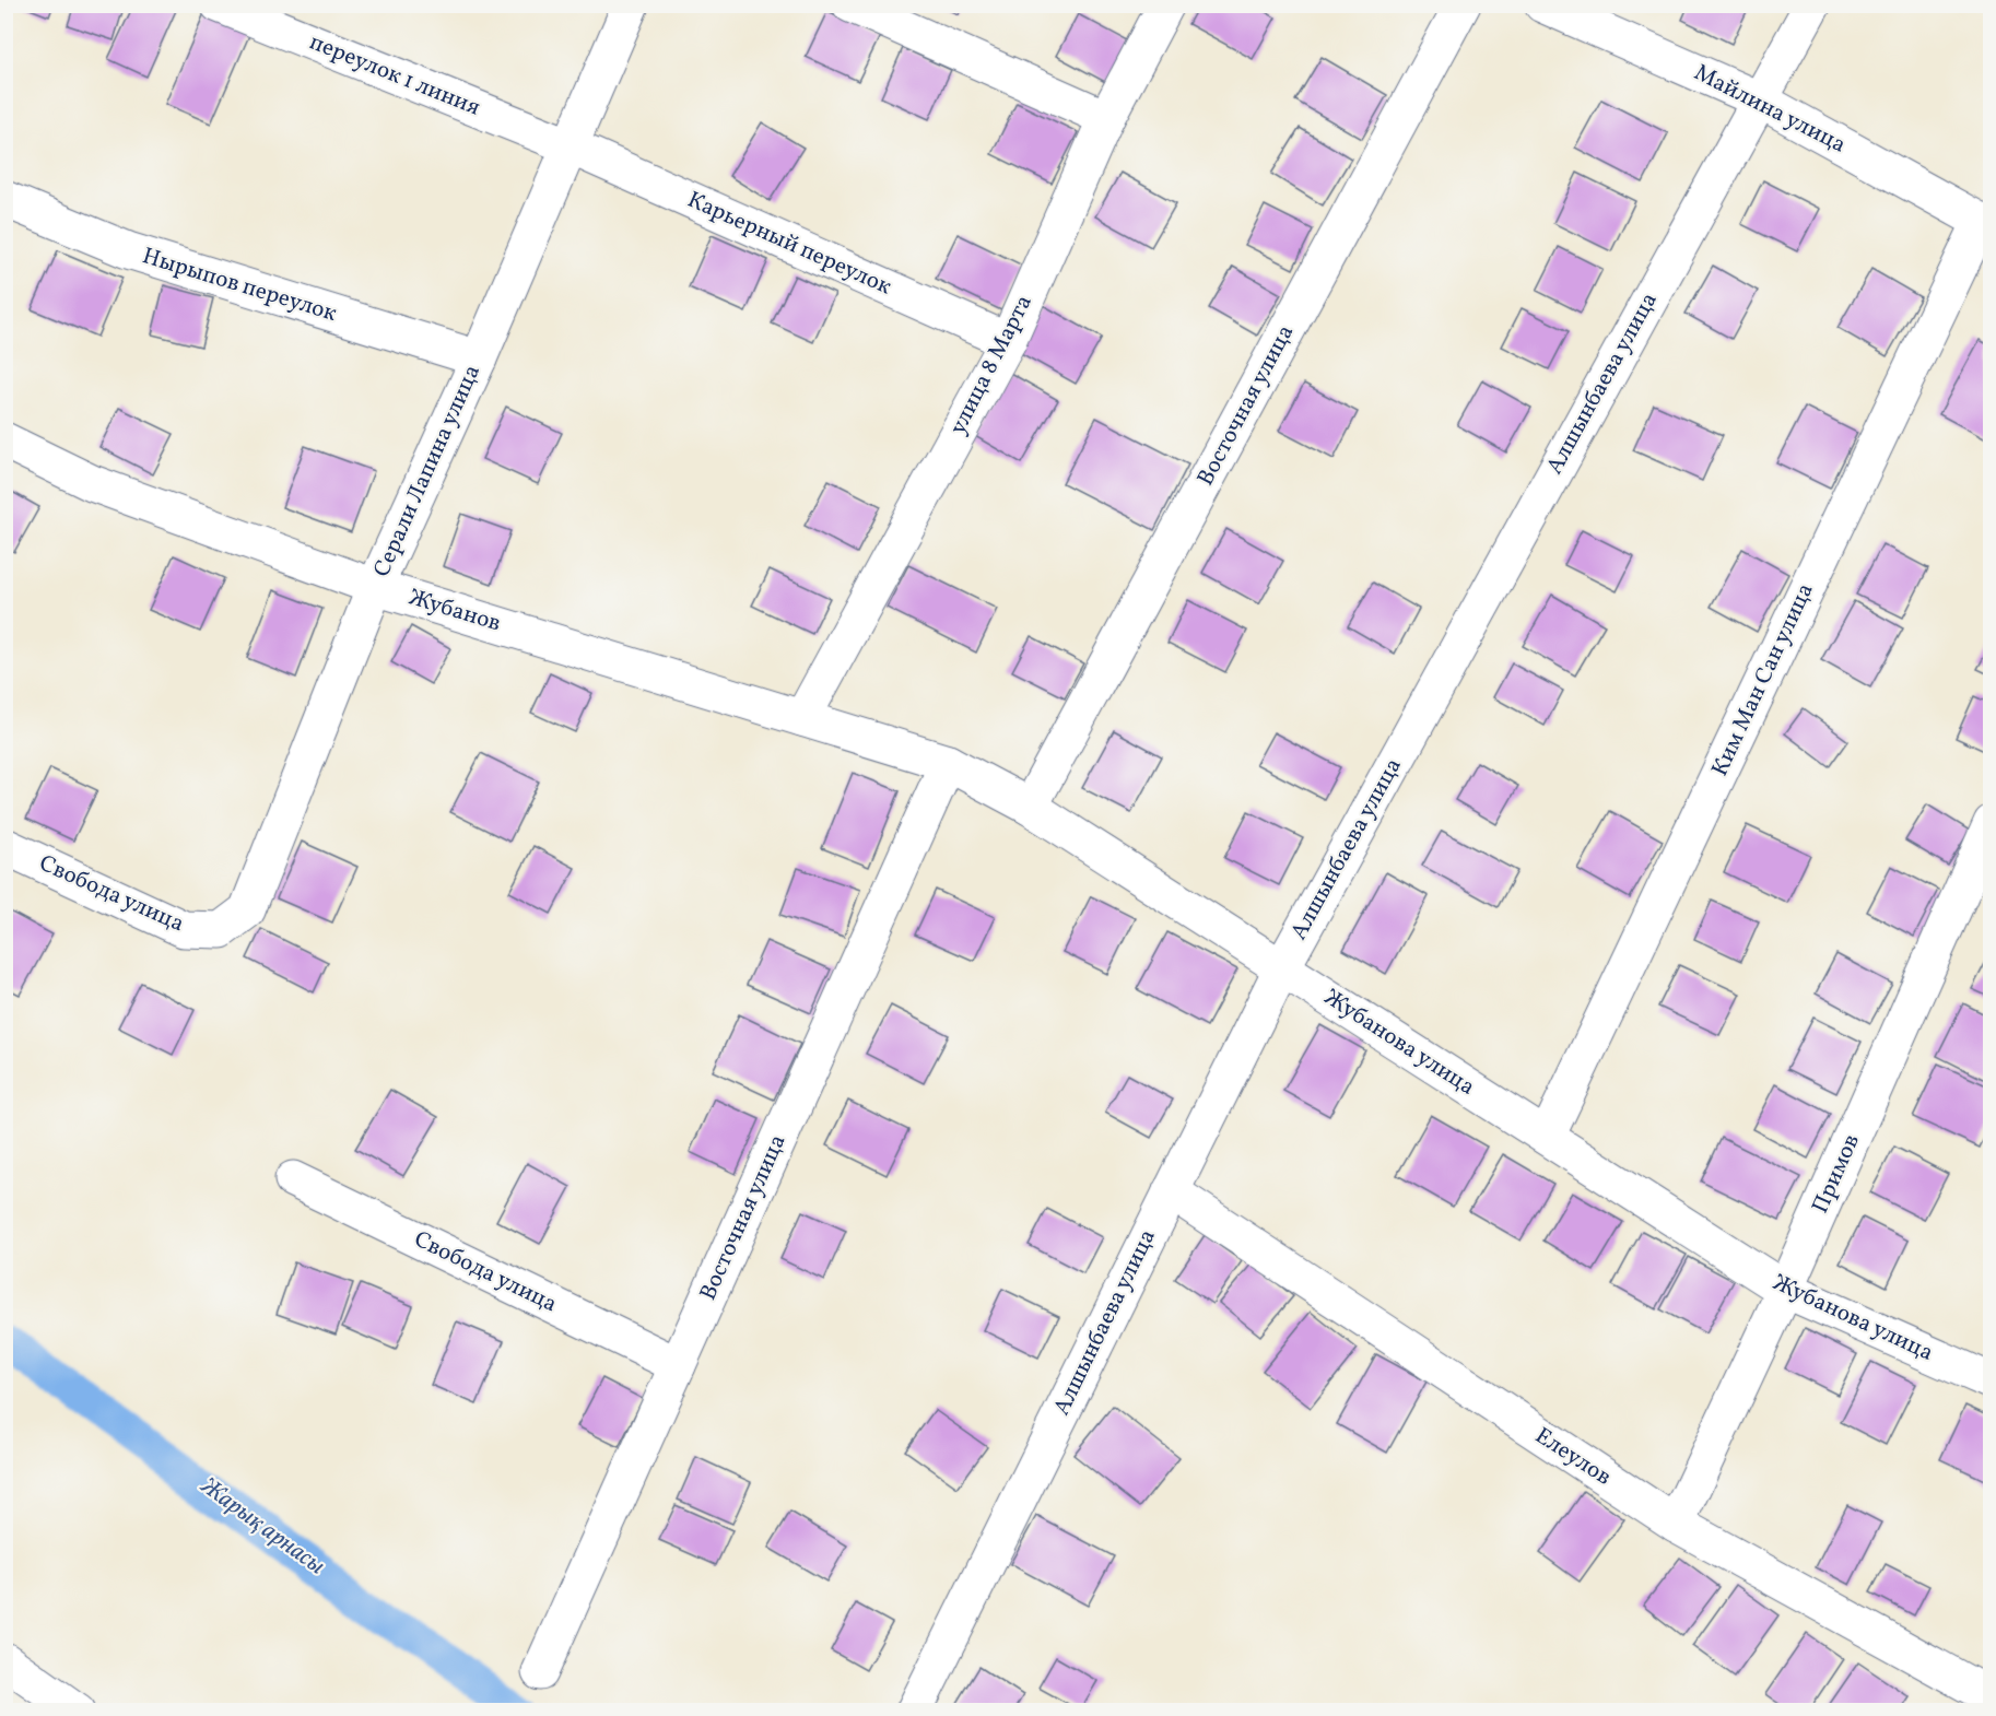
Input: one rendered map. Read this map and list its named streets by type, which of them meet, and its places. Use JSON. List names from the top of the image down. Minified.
{"streets":{"street":["переулок 1 линия","Майлина улица","Карьерный переулок","Нырыпов переулок","улица 8 Марта","Алшынбаева улица","Восточная улица","Серали Лапина улица","Жубанов","Ким Ман Сан улица","Свобода улица","Жубанова улица","Примов","Елеулов"]},"crossings":[["переулок 1 линия","Карьерный переулок"],["переулок 1 линия","Серали Лапина улица"],["Майлина улица","Алшынбаева улица"],["Майлина улица","Ким Ман Сан улица"],["Карьерный переулок","улица 8 Марта"],["Карьерный переулок","Серали Лапина улица"],["Нырыпов переулок","Серали Лапина улица"],["улица 8 Марта","Жубанов"],["улица 8 Марта","Жубанова улица"],["Алшынбаева улица","Жубанова улица"],["Алшынбаева улица","Елеулов"],["Восточная улица","Свобода улица"],["Восточная улица","Жубанова улица"],["Серали Лапина улица","Жубанов"],["Серали Лапина улица","Свобода улица"],["Жубанов","Жубанова улица"],["Ким Ман Сан улица","Жубанова улица"],["Жубанова улица","Примов"],["Примов","Елеулов"]],"water":["Жарық арнасы"]}
